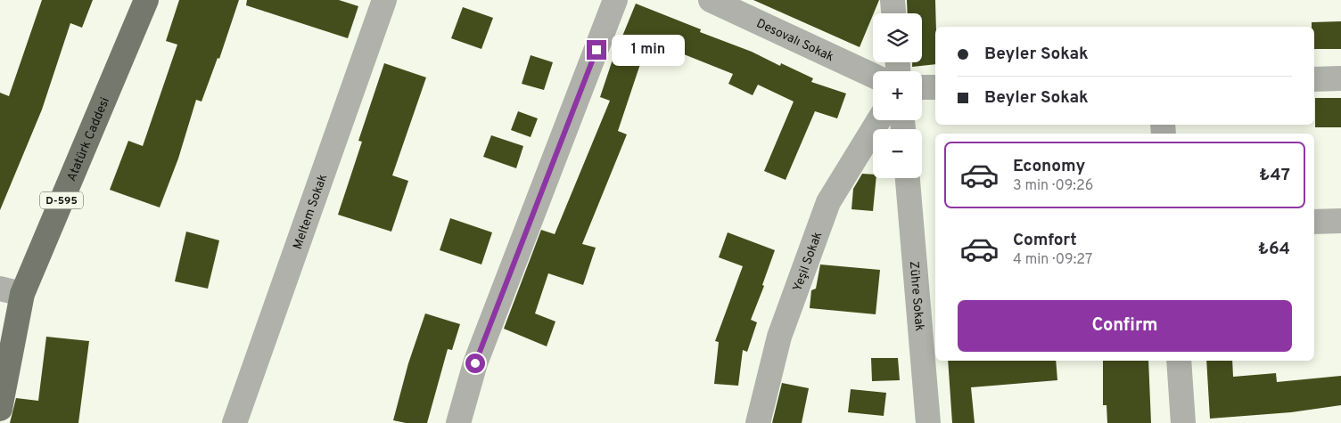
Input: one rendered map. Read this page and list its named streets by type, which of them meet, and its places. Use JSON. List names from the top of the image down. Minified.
{"streets":{"main road":["Atatürk Caddesi","D-595"],"street":["Desovalı Sokak","Meltem Sokak","Yeşil Sokak","Zühre Sokak"]},"page":{"map_buttons":["+","−"],"banner":["Beyler Sokak","Beyler Sokak"],"bubble":"1 min","list":[{"name":"Economy","note":"3 min · 09:26","value":"₺47"},{"name":"Comfort","note":"4 min · 09:27","value":"₺64"}],"buttons":"Confirm"}}
